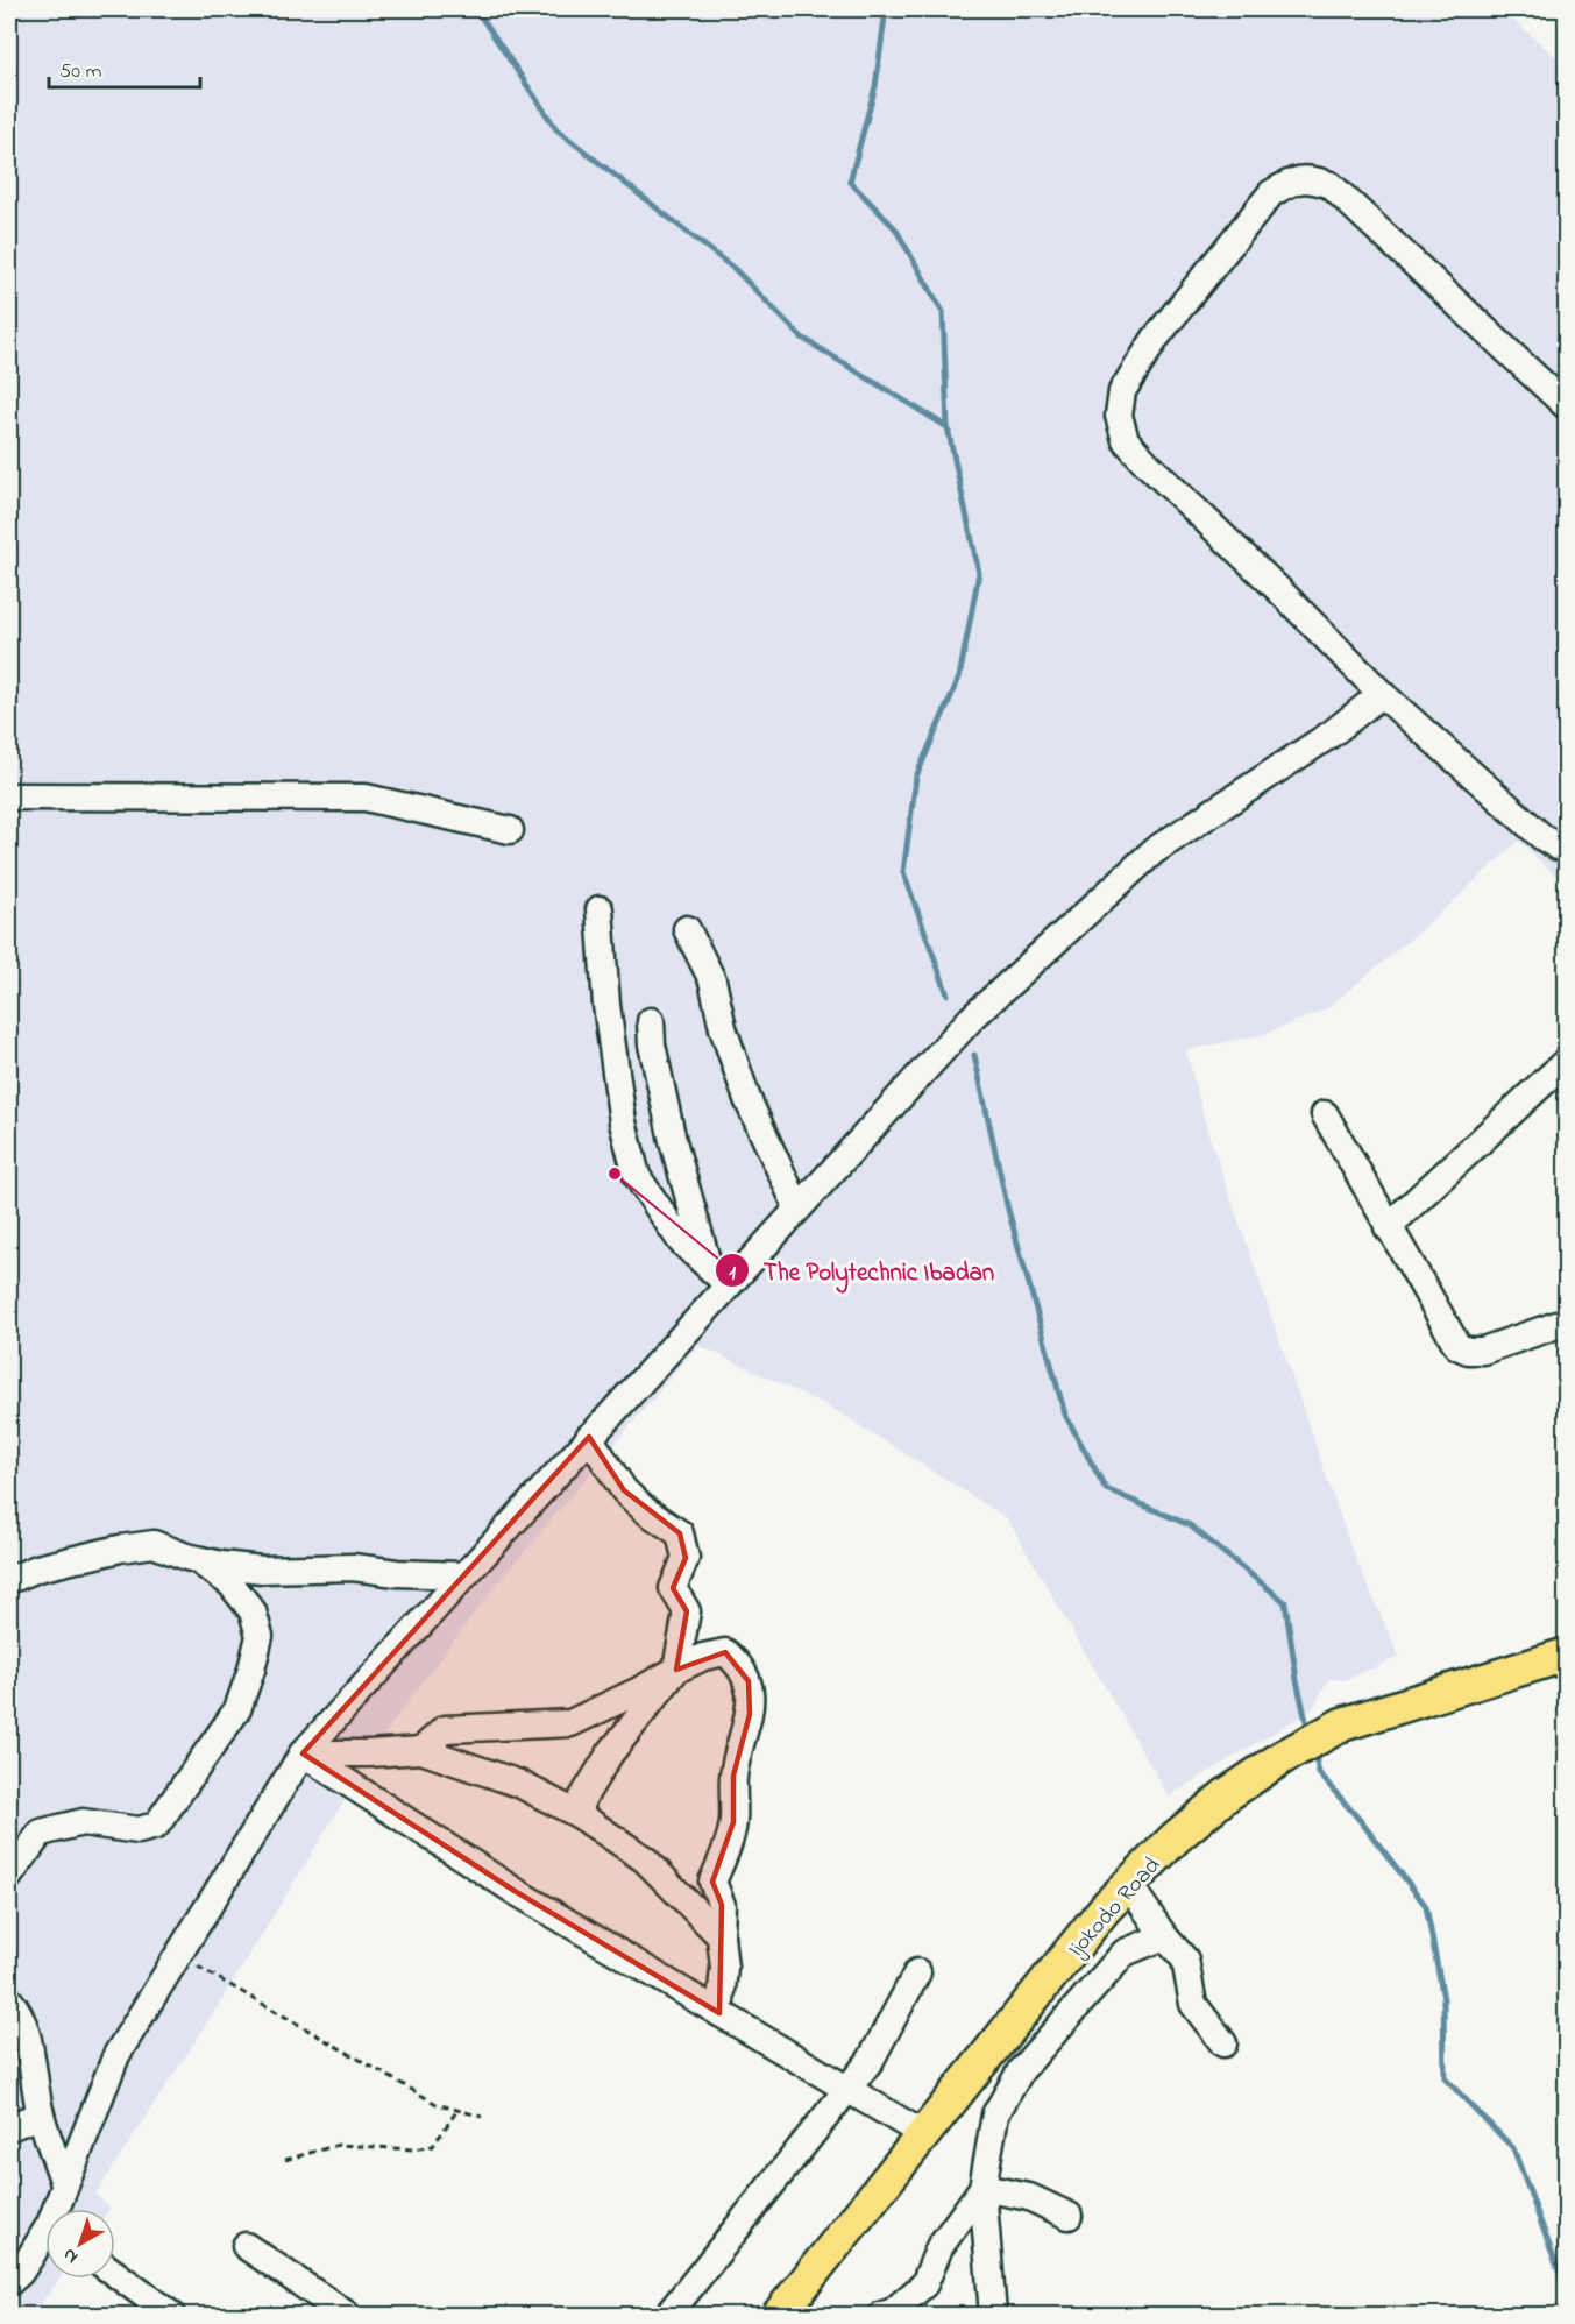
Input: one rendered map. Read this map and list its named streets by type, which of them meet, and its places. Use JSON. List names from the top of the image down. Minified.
{"streets":{"main road":["Ijokodo Road"]},"places":["The Polytechnic Ibadan"],"scale_bar":"50 m","north":"bottom left"}
